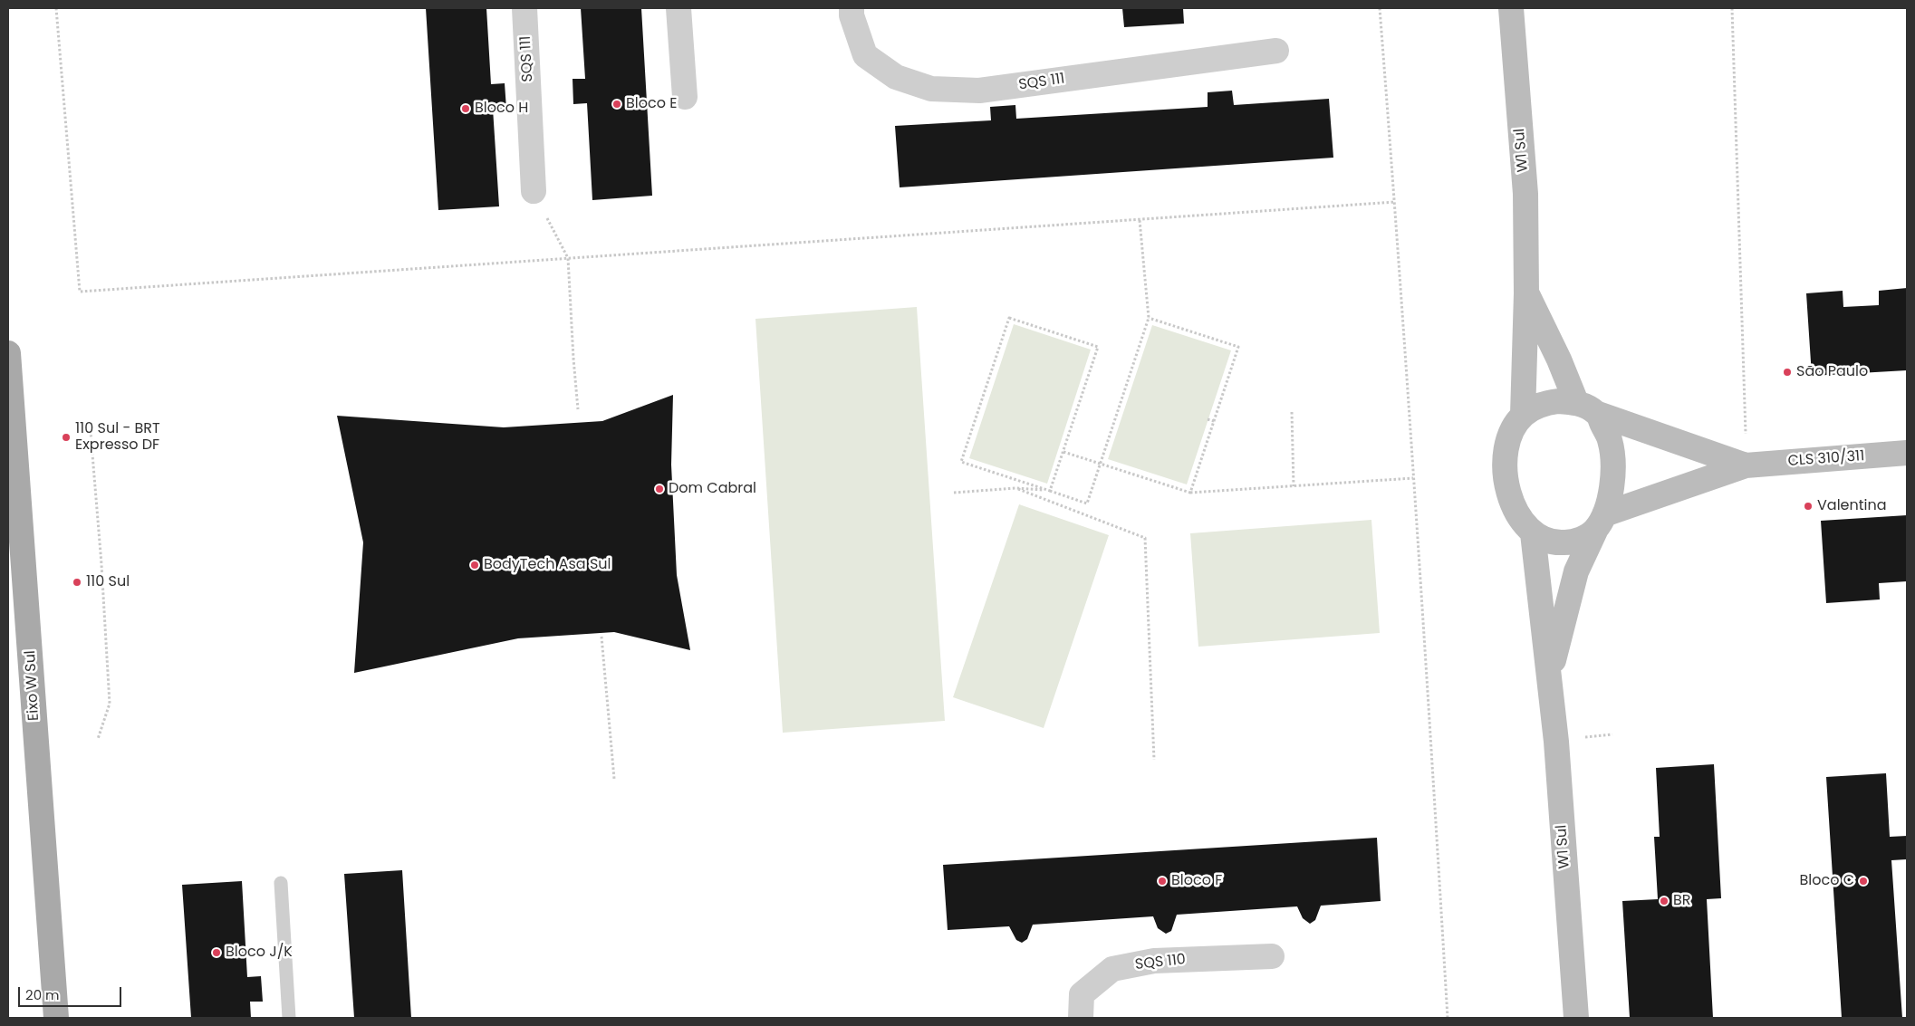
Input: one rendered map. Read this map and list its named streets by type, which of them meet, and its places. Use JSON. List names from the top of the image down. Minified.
{"streets":{"main road":["Eixo W Sul"],"street":["SQS 111","W1 Sul","CLS 310/311","SQS 110"]},"crossings":[["W1 Sul","CLS 310/311"]],"places":["Bloco E","Bloco H","São Paulo","110 Sul - BRT Expresso DF","Dom Cabral","Valentina","BodyTech Asa Sul","110 Sul","Bloco F","Bloco C","BR","Bloco J/K"],"scale_bar":"20 m"}
